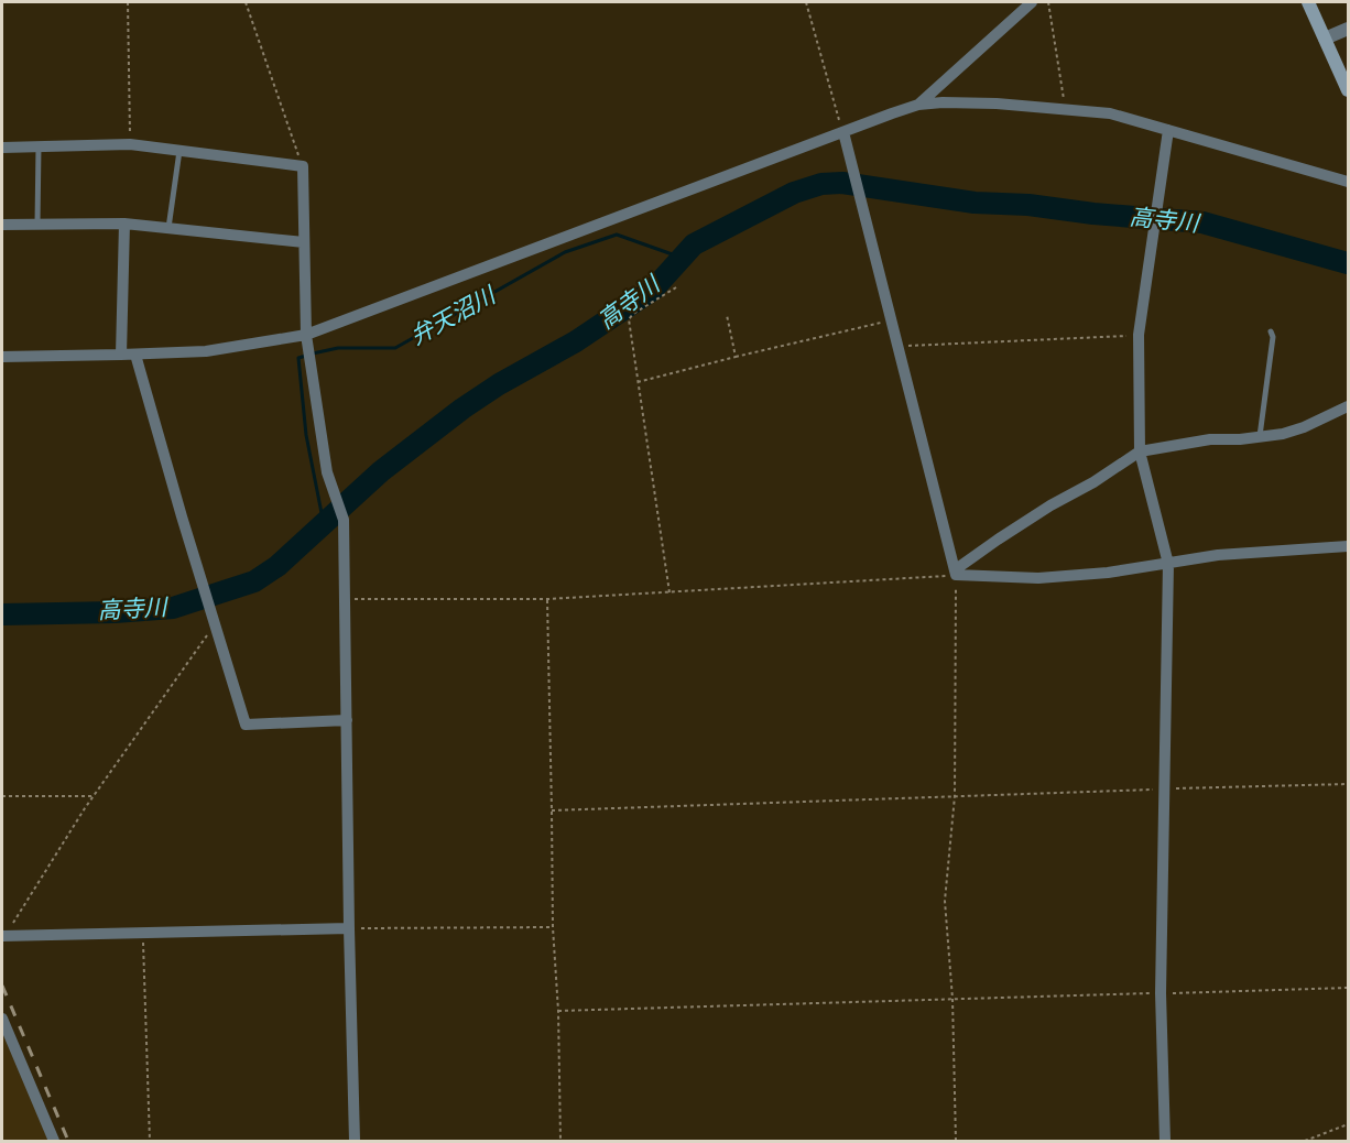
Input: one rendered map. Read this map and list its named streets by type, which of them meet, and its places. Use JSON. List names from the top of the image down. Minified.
{"water":["高寺川","弁天沼川"]}
